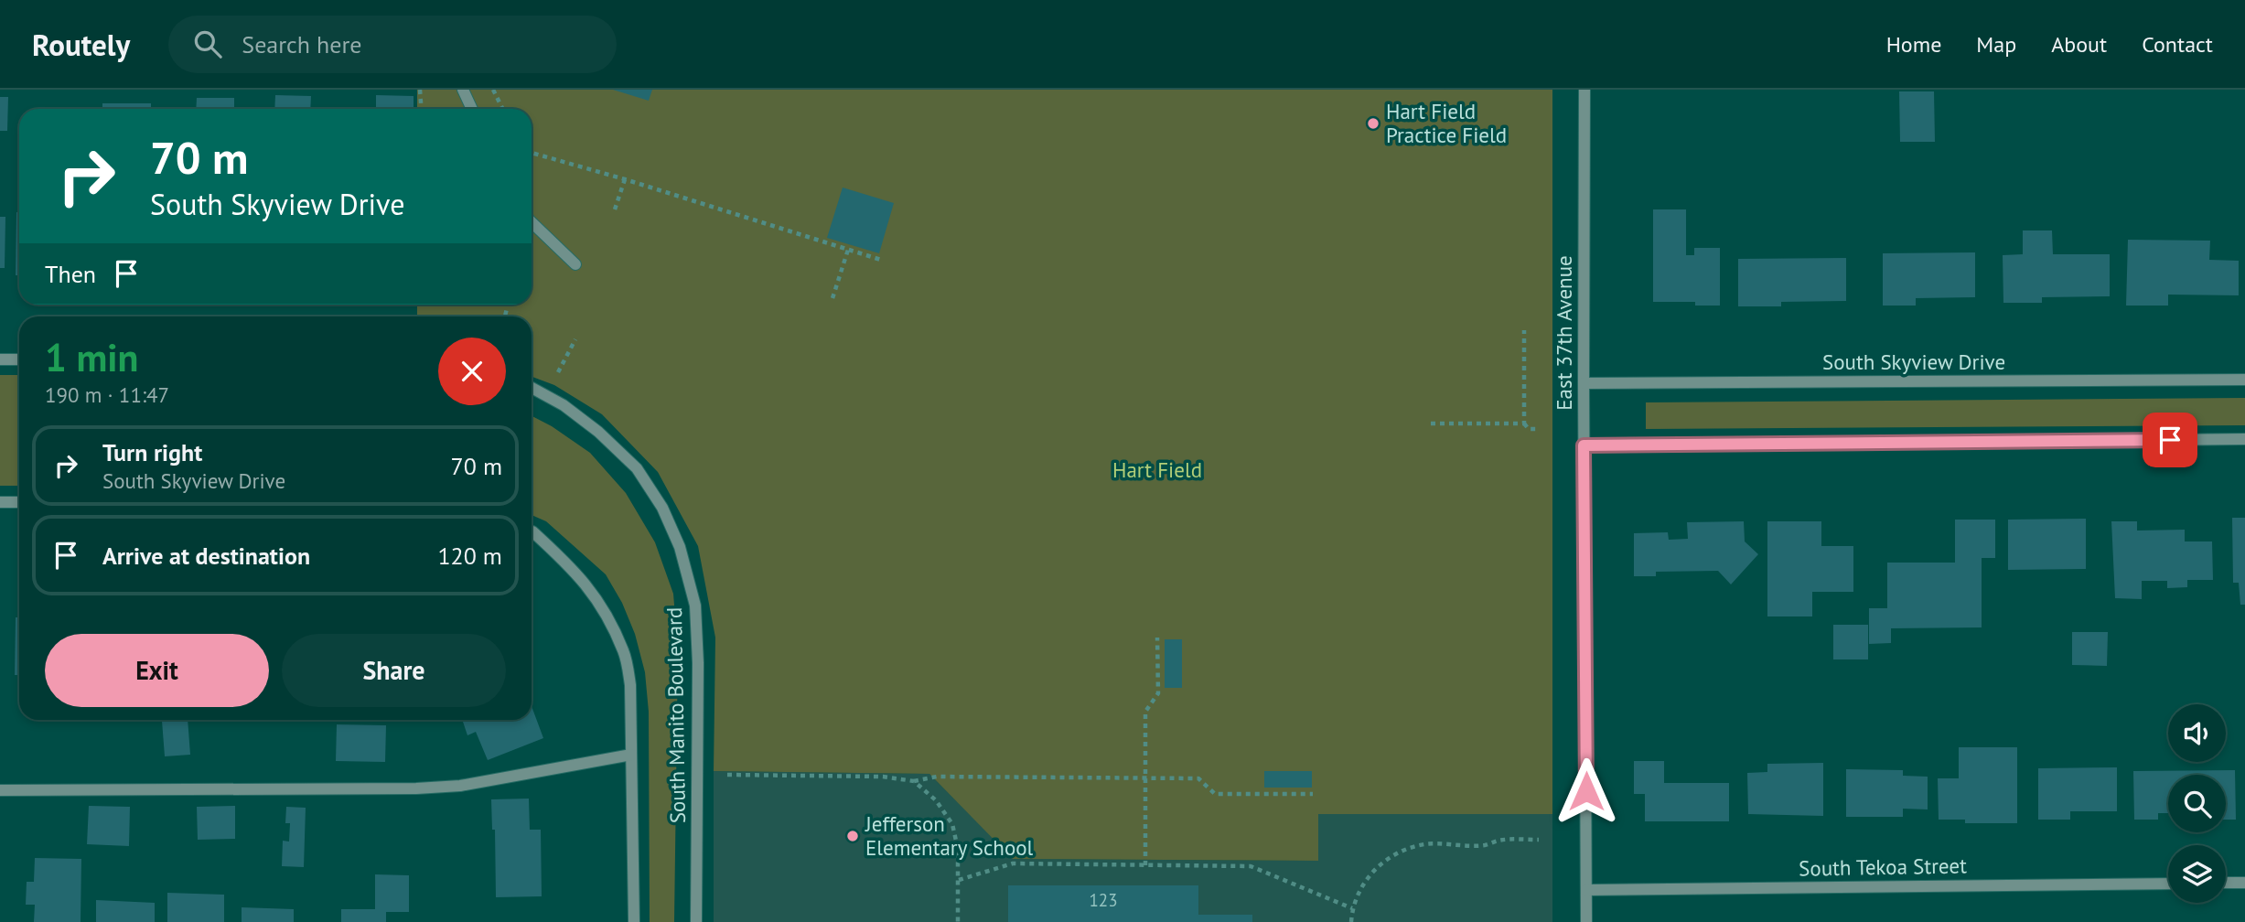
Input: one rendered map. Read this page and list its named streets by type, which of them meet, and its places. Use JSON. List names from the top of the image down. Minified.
{"streets":{"street":["East 37th Avenue","South Skyview Drive","South Manito Boulevard","South Tekoa Street"]},"crossings":[["East 37th Avenue","South Skyview Drive"],["East 37th Avenue","South Tekoa Street"]],"parks":["Hart Field"],"places":["Hart Field Practice Field","Jefferson Elementary School"],"house_numbers":["123"],"page":{"header":"Routely","search":"Search here","nav":["Home","Map","About","Contact"],"turn":["70 m","South Skyview Drive"],"then":"Then","heading":["1 min","190 m · 11:47"],"list":[{"name":"Turn right","note":"South Skyview Drive","value":"70 m"},{"name":"Arrive at destination","value":"120 m"}],"buttons":["Exit","Share"]}}
